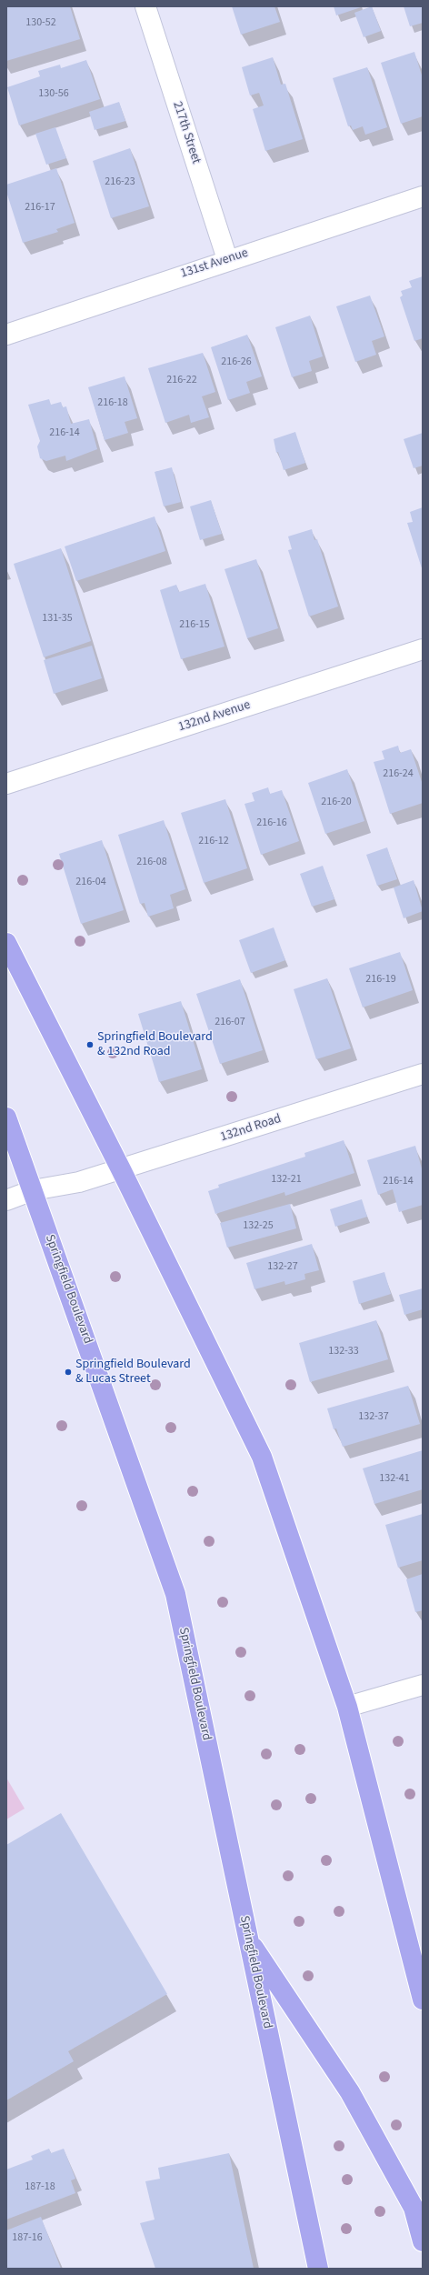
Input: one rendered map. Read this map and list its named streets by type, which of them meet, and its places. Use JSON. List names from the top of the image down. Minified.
{"streets":{"main road":["Springfield Boulevard"],"street":["217th Street","131st Avenue","132nd Avenue","132nd Road"]},"crossings":[["217th Street","131st Avenue"],["132nd Road","Springfield Boulevard"]],"places":["Springfield Boulevard & 132nd Road","Springfield Boulevard & Lucas Street"],"house_numbers":["130-52","130-56","216-23","216-17","216-26","216-22","216-18","216-14","131-35","216-15","216-24","216-20","216-16","216-12","216-08","216-04","216-19","216-07","132-21","216-14","132-25","132-27","132-33","132-37","132-41","187-18","187-16"]}
